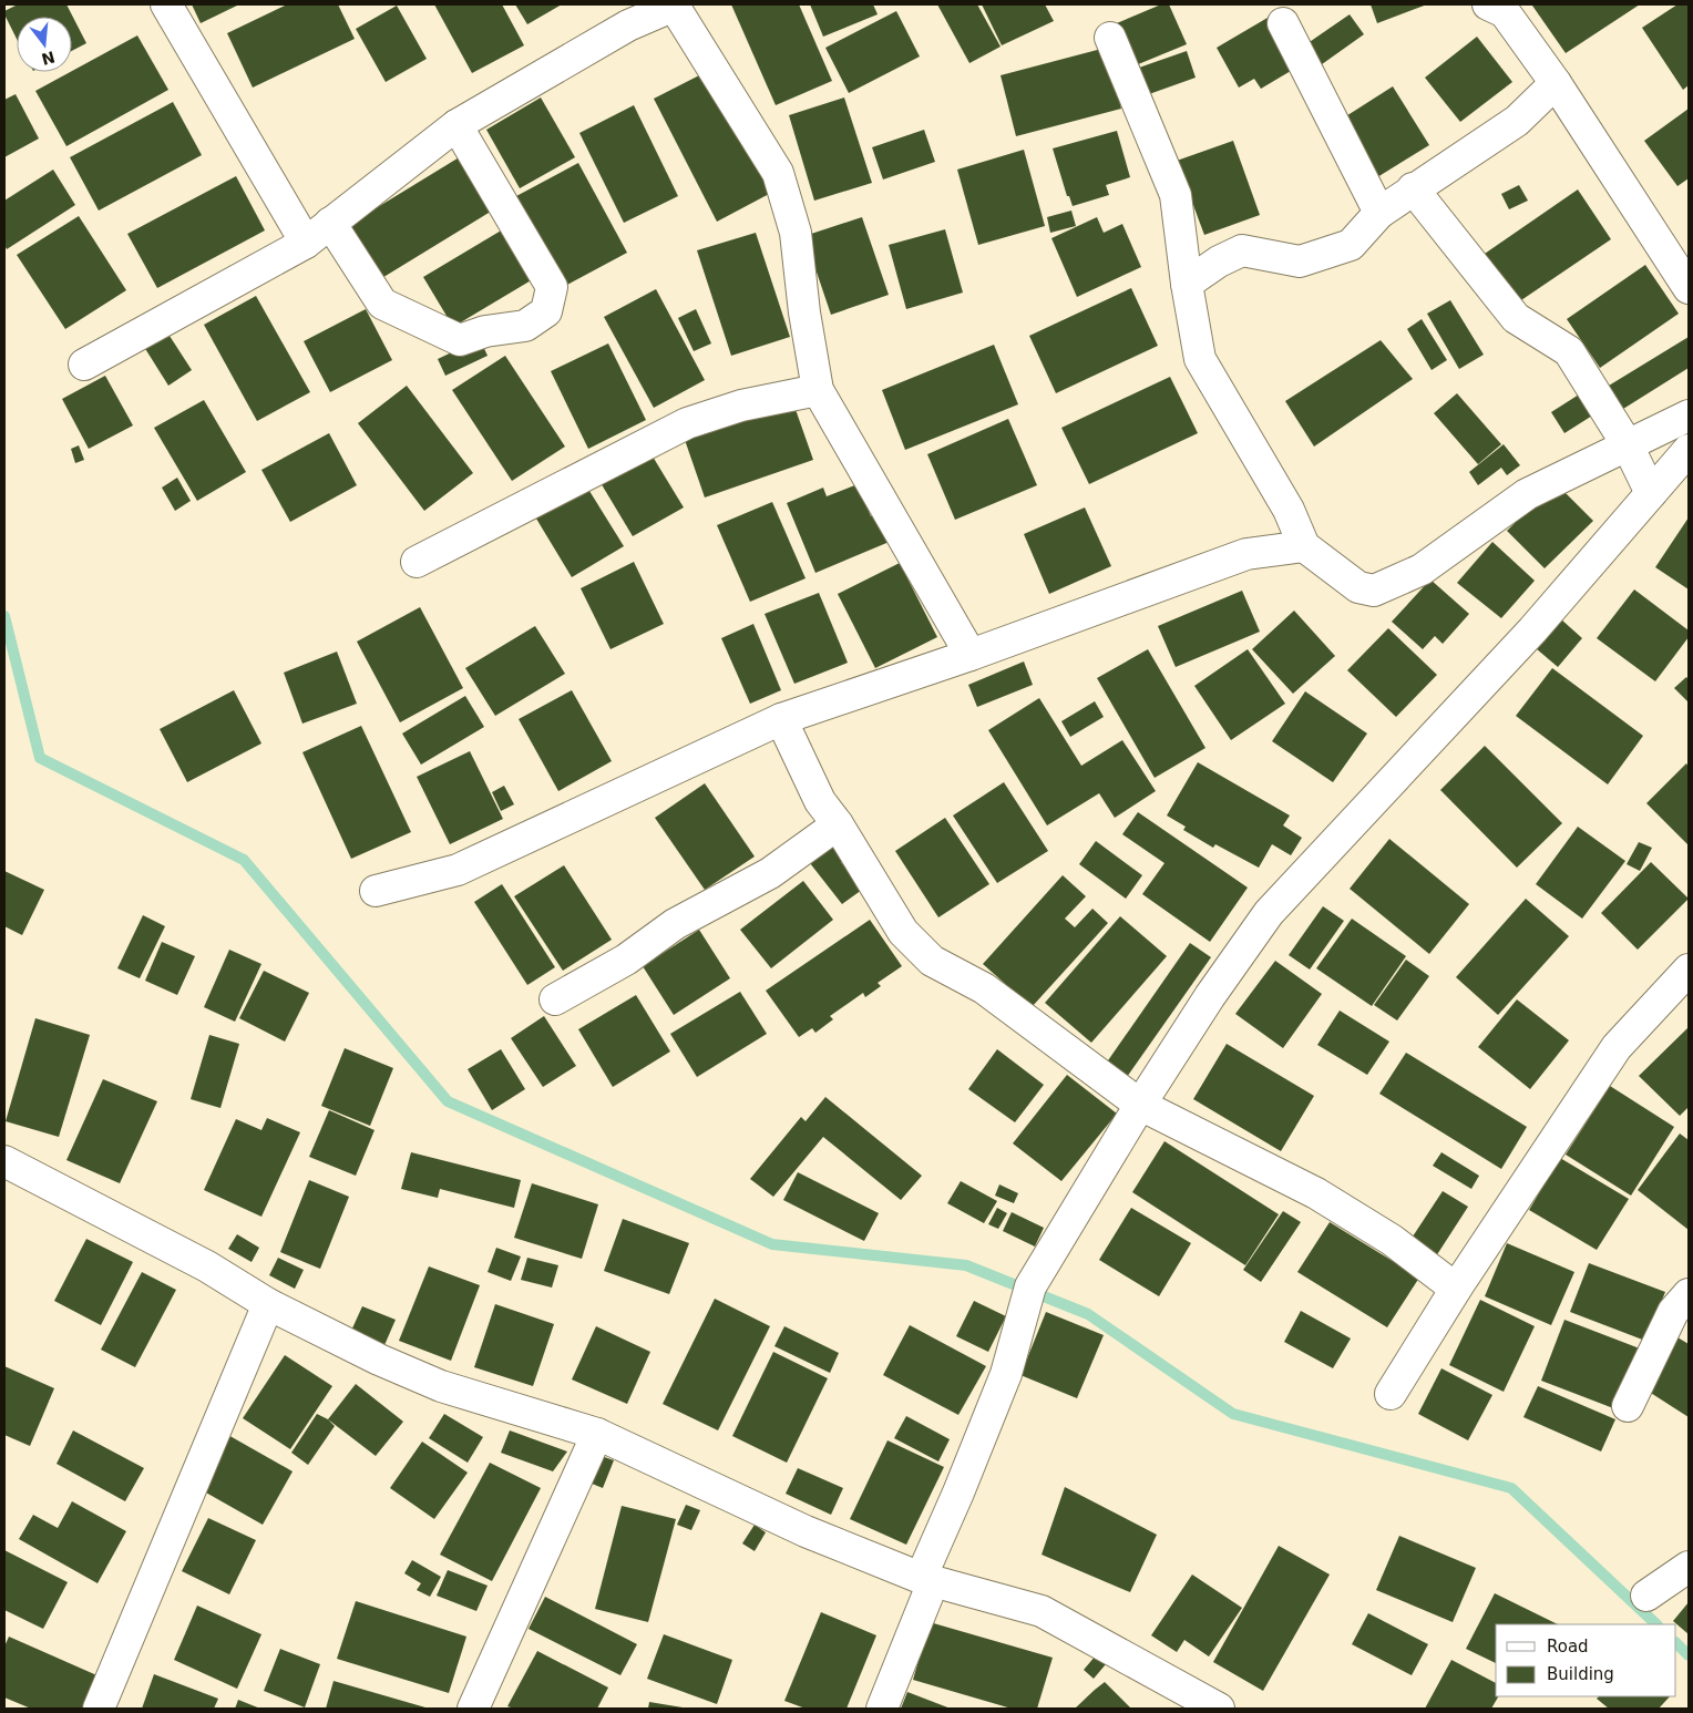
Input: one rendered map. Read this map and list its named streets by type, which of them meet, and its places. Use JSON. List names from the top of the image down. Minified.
{"legend":["Road","Building"],"north":"bottom"}
